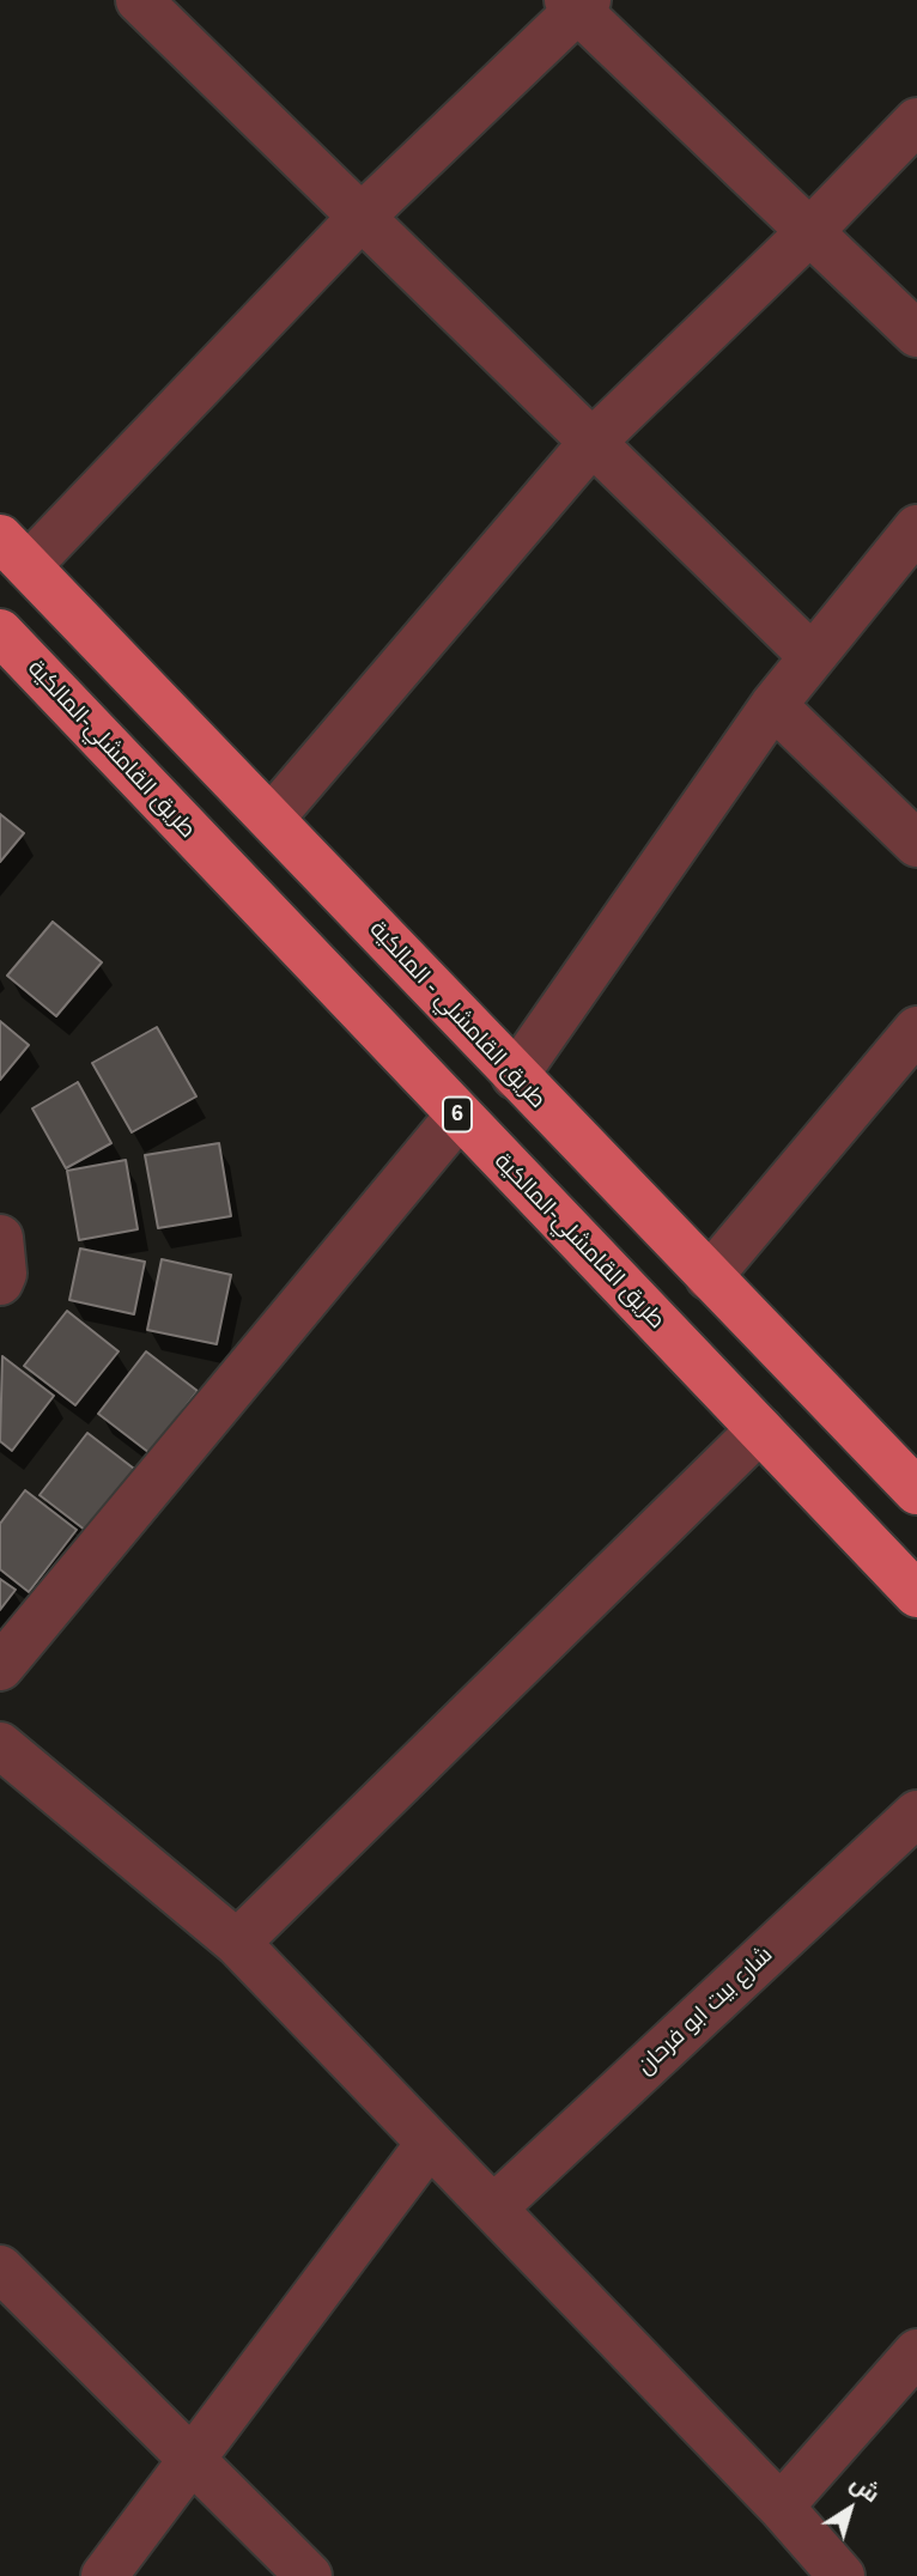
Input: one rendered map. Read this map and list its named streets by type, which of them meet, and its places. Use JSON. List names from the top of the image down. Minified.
{"streets":{"highway":["طريق القامشلي-المالكية","طريق القامشلي - المالكية","6"],"street":["شارع بيت ابو فرحان"]},"north":"top right"}
